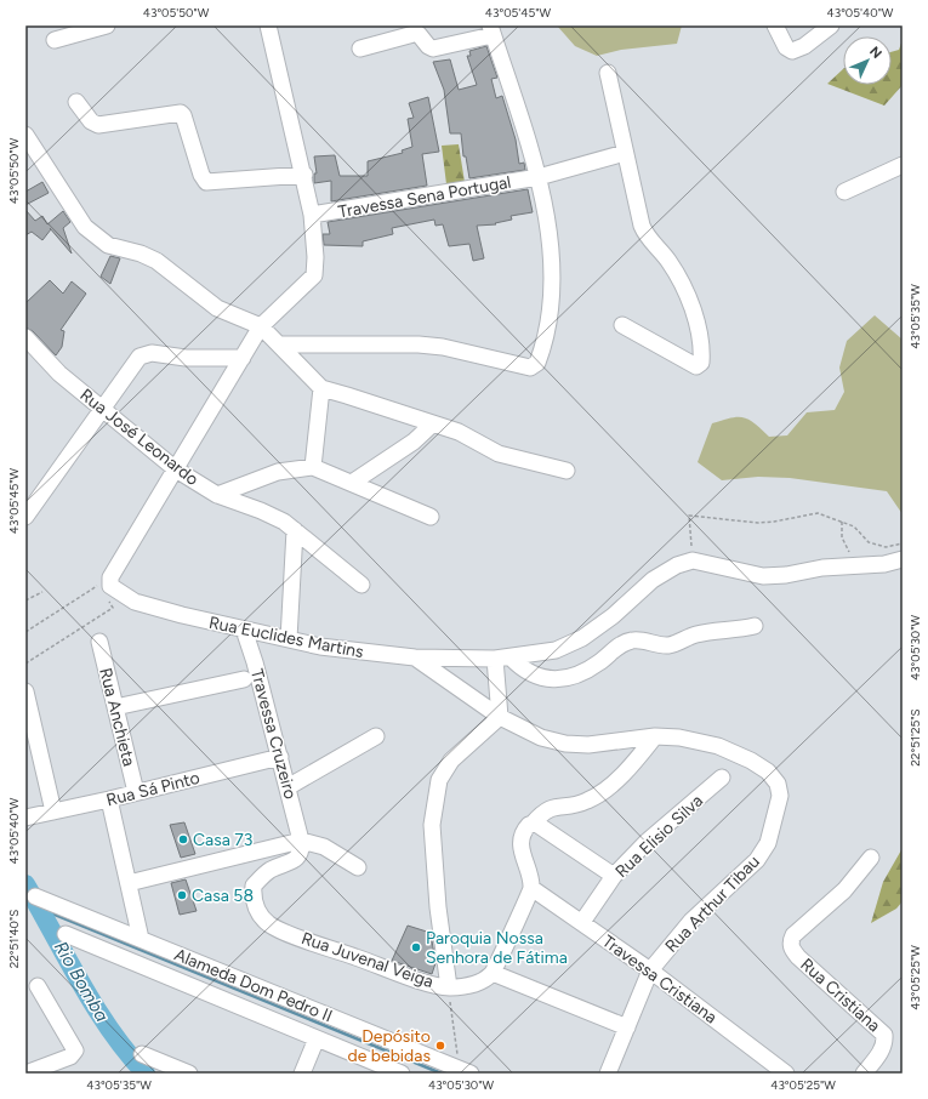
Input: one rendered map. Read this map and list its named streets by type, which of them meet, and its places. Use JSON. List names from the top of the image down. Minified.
{"streets":{"street":["Travessa Sena Portugal","Rua José Leonardo","Rua Euclides Martins","Rua Anchieta","Travessa Cruzeiro","Rua Sá Pinto","Rua Elisio Silva","Rua Arthur Tibau","Rua Juvenal Veiga","Travessa Cristiana","Alameda Dom Pedro II","Rua Cristiana"]},"crossings":[["Rua Euclides Martins","Travessa Cruzeiro"],["Rua Euclides Martins","Rua Arthur Tibau"],["Rua Anchieta","Rua Sá Pinto"],["Travessa Cruzeiro","Rua Sá Pinto"],["Travessa Cruzeiro","Rua Juvenal Veiga"],["Rua Elisio Silva","Travessa Cristiana"],["Rua Arthur Tibau","Travessa Cristiana"]],"water":["Rio Bomba"],"places":["Casa 73","Casa 58","Paroquia Nossa Senhora de Fátima","Depósito de bebidas"],"north":"top right","coordinates":["43°05'50\"W","43°05'45\"W","43°05'40\"W","43°05'35\"W","43°05'30\"W","22°51'25\"S","22°51'40\"S","43°05'25\"W"]}
